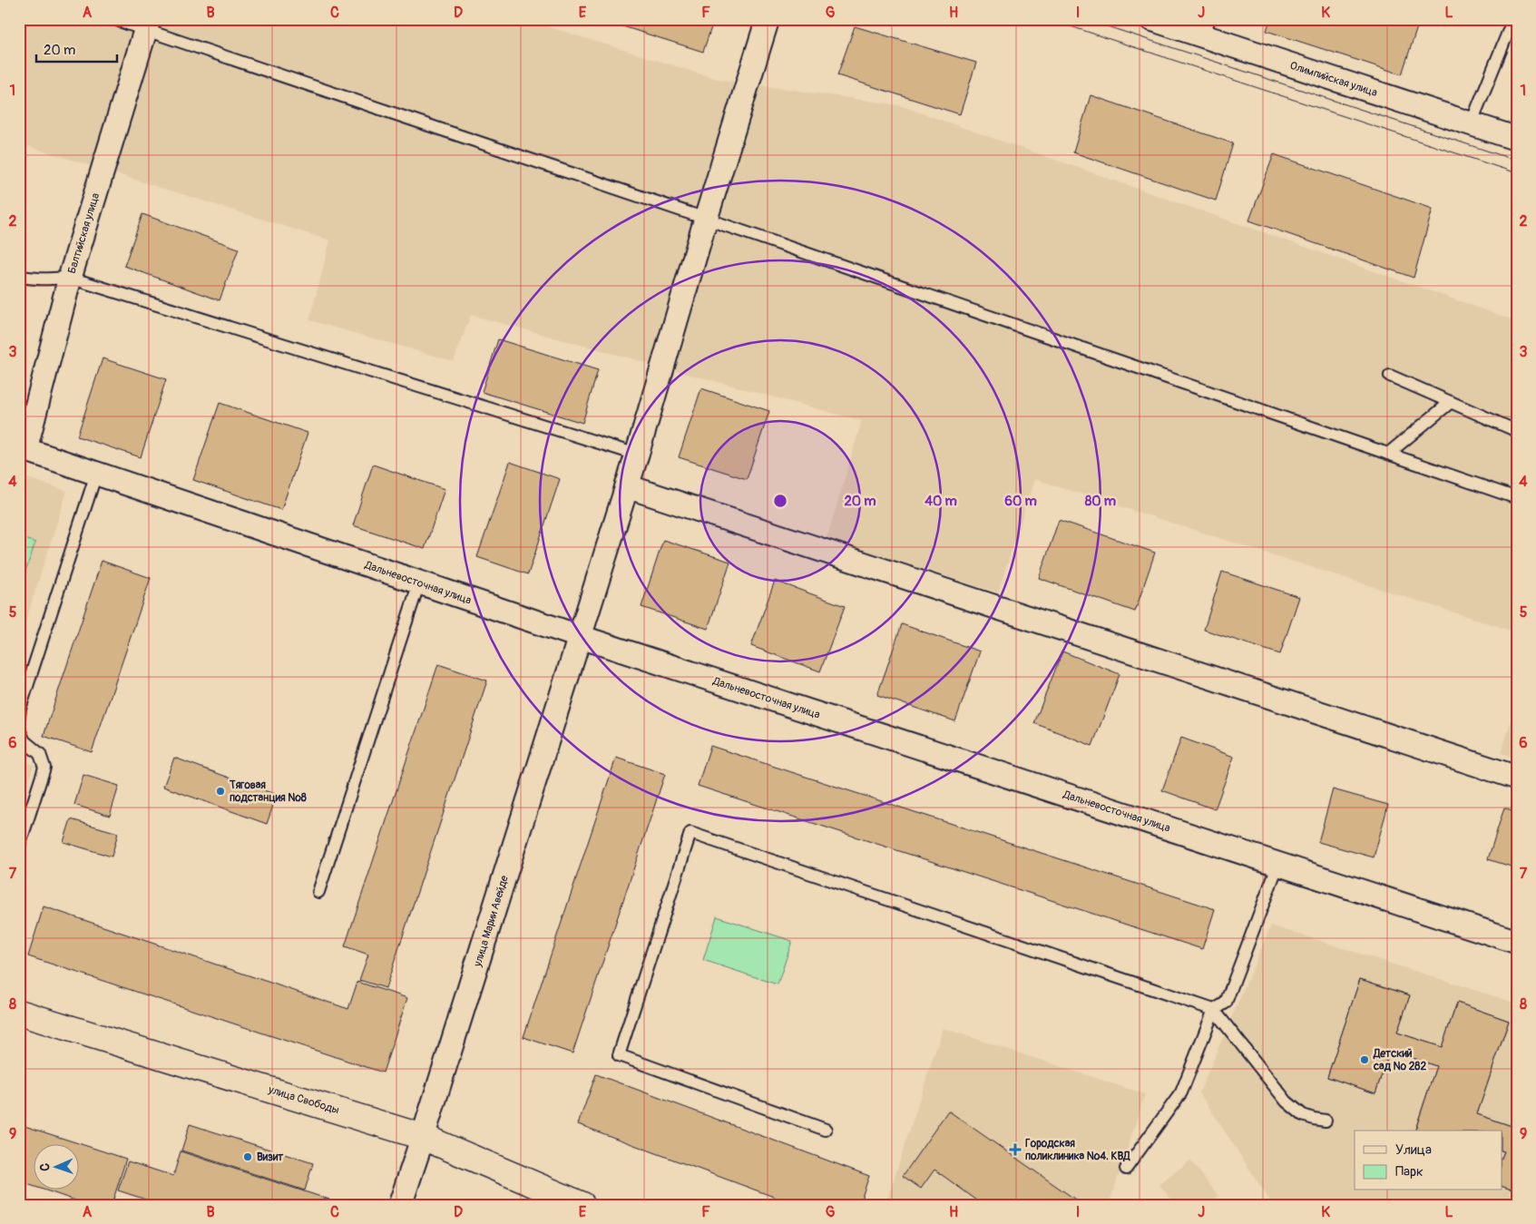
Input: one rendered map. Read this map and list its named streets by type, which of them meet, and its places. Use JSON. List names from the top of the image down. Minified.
{"streets":{"street":["Олимпийская улица","Балтийская улица","Дальневосточная улица","улица Марии Авейде","улица Свободы"]},"crossings":[["Балтийская улица","Дальневосточная улица"],["Дальневосточная улица","улица Марии Авейде"],["улица Марии Авейде","улица Свободы"]],"places":{"other":["Тяговая подстанция №8","Детский сад № 282","Визит"],"health":["Городская поликлиника №4. КВД"]},"legend":["Улица","Парк"],"scale_bar":"20 m","north":"left","grid":{"columns":["A","B","C","D","E","F","G","H","I","J","K","L"],"rows":["1","2","3","4","5","6","7","8","9"]},"rings":["20 m","40 m","60 m","80 m"]}
